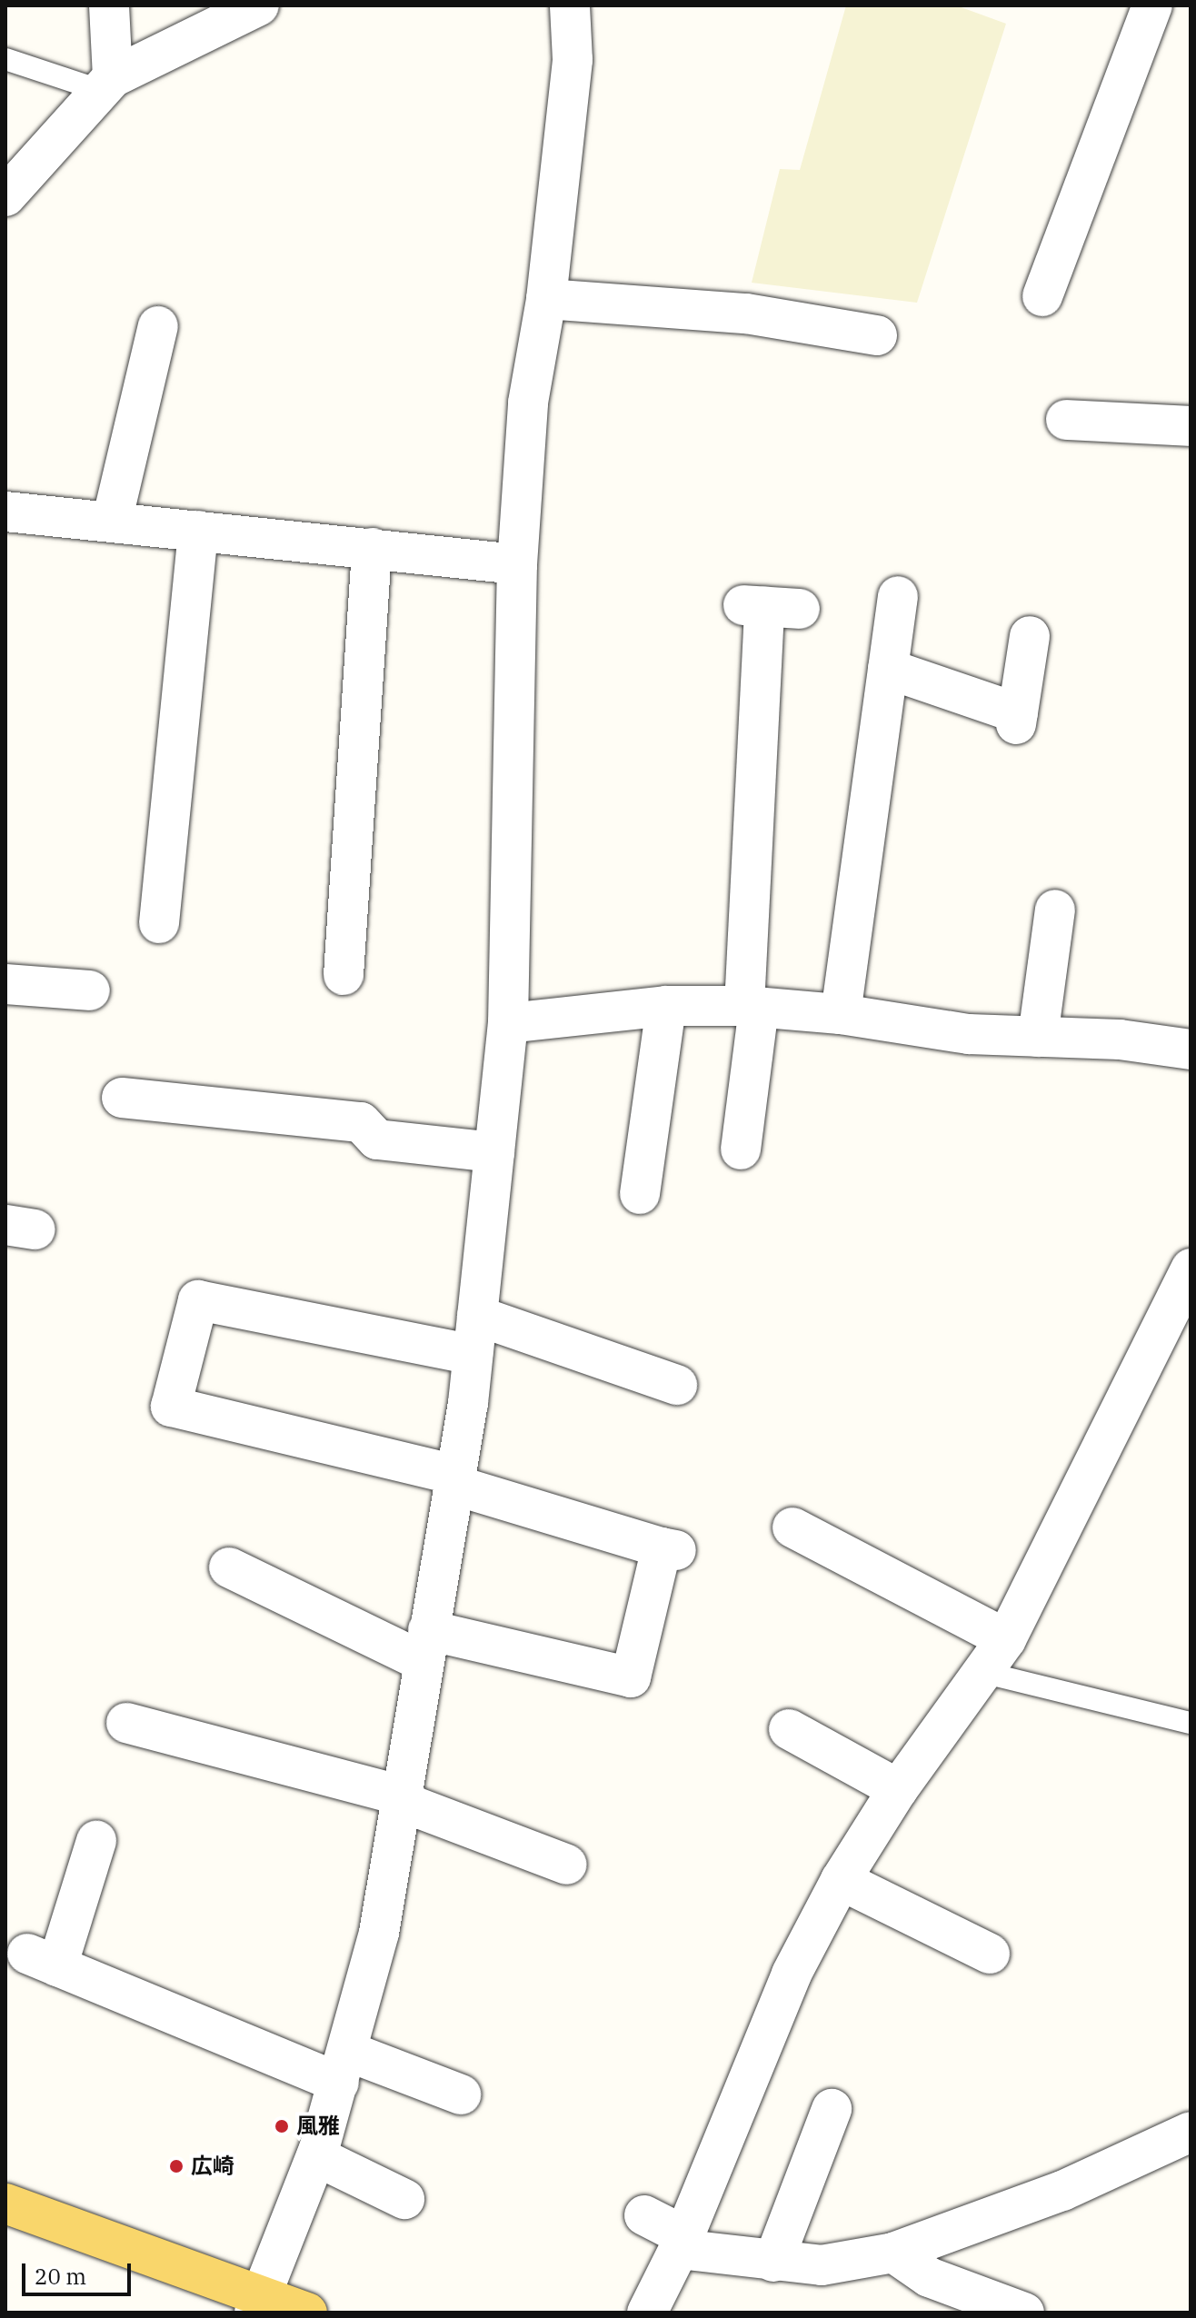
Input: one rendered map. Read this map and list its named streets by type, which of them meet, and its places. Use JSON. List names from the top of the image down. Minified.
{"places":["風雅","広崎"],"scale_bar":"20 m"}
